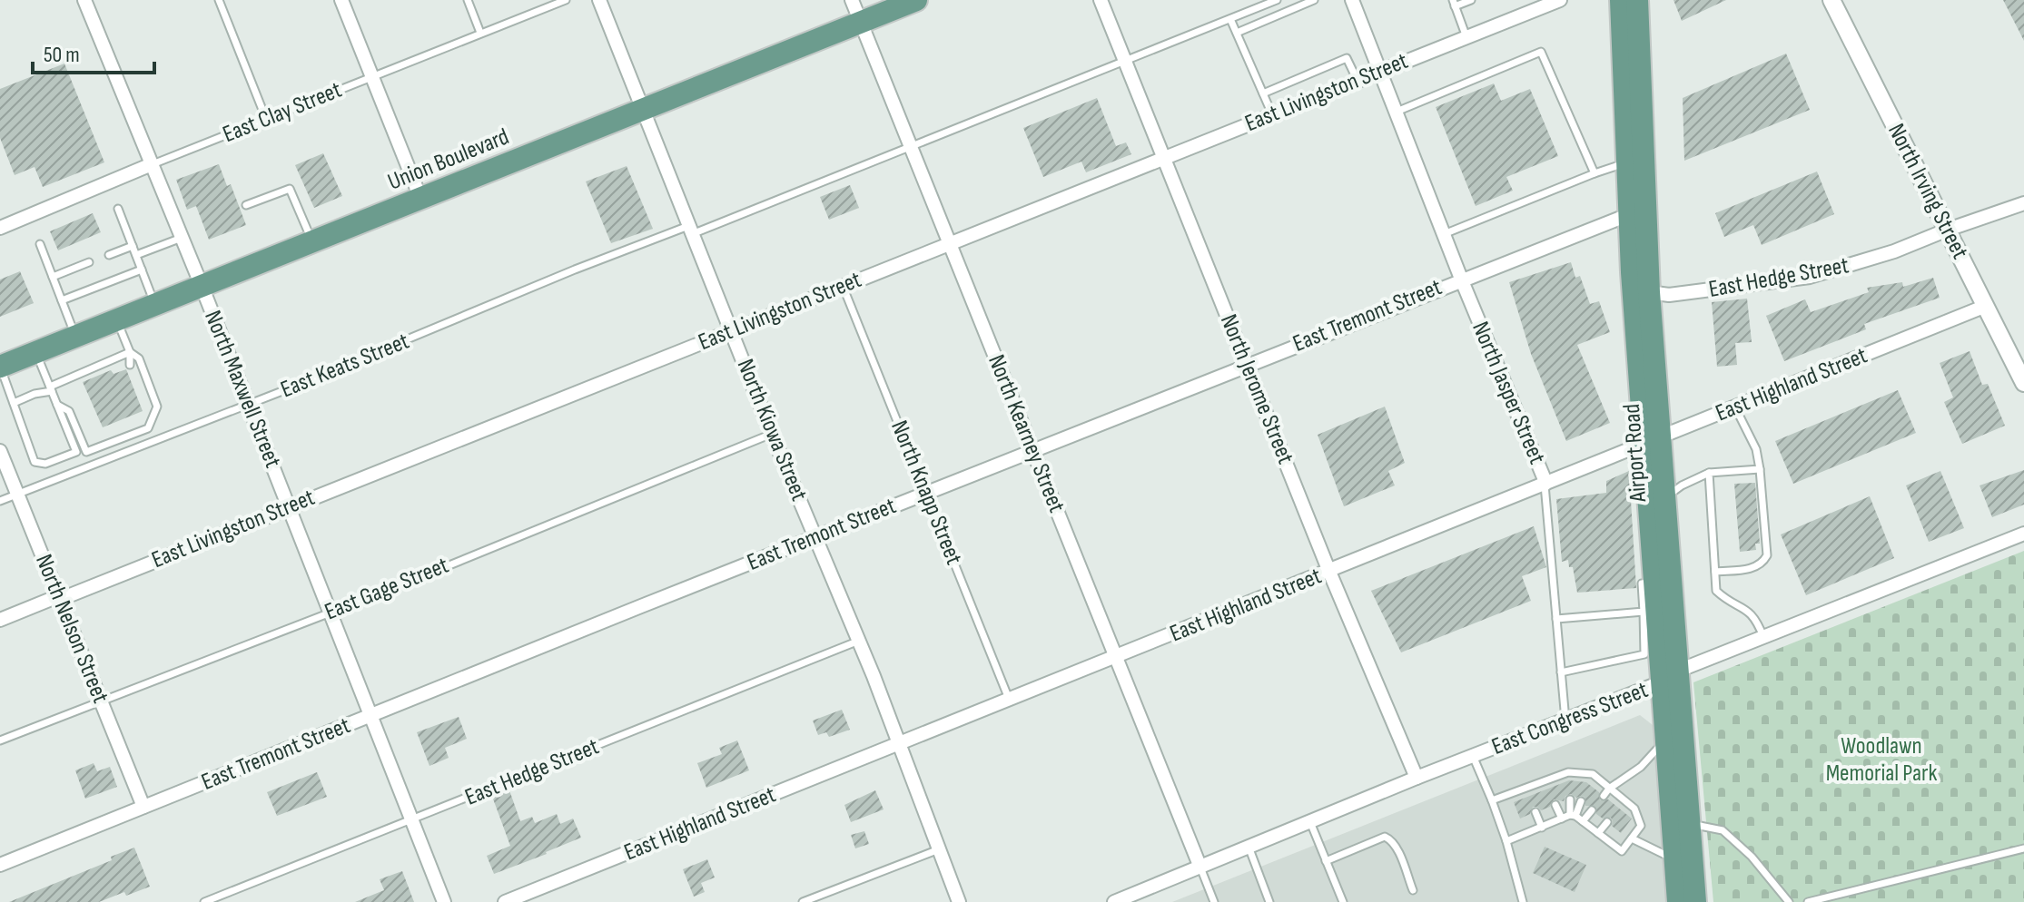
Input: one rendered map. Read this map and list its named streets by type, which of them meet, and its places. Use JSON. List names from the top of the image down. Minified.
{"streets":{"main road":["Union Boulevard","Airport Road"],"street":["East Livingston Street","East Clay Street","North Irving Street","East Hedge Street","East Tremont Street","East Highland Street","North Maxwell Street","North Jerome Street","North Jasper Street","North Kiowa Street","North Kearney Street","North Nelson Street","East Congress Street"],"lane":["East Keats Street","North Knapp Street","East Gage Street"]},"crossings":[["East Livingston Street","North Maxwell Street"],["East Livingston Street","North Jerome Street"],["East Livingston Street","North Jasper Street"],["East Livingston Street","North Kiowa Street"],["East Livingston Street","North Kearney Street"],["East Livingston Street","North Knapp Street"],["East Livingston Street","North Nelson Street"],["East Clay Street","North Maxwell Street"],["Union Boulevard","North Maxwell Street"],["Union Boulevard","North Kiowa Street"],["Union Boulevard","North Kearney Street"],["North Irving Street","East Hedge Street"],["North Irving Street","East Highland Street"],["East Hedge Street","North Maxwell Street"],["East Hedge Street","North Kiowa Street"],["East Hedge Street","Airport Road"],["East Tremont Street","North Maxwell Street"],["East Tremont Street","North Jerome Street"],["East Tremont Street","North Jasper Street"],["East Tremont Street","North Kiowa Street"],["East Tremont Street","North Kearney Street"],["East Tremont Street","Airport Road"],["East Tremont Street","North Knapp Street"],["East Tremont Street","North Nelson Street"],["East Keats Street","North Maxwell Street"],["East Keats Street","North Jerome Street"],["East Keats Street","North Kiowa Street"],["East Keats Street","North Kearney Street"],["East Keats Street","North Nelson Street"],["East Highland Street","North Jerome Street"],["East Highland Street","North Jasper Street"],["East Highland Street","North Kiowa Street"],["East Highland Street","North Kearney Street"],["East Highland Street","Airport Road"],["East Highland Street","North Knapp Street"],["North Maxwell Street","East Gage Street"],["North Jerome Street","East Congress Street"],["North Jasper Street","East Congress Street"],["North Kiowa Street","East Gage Street"],["North Kearney Street","East Congress Street"],["Airport Road","East Congress Street"],["East Gage Street","North Nelson Street"]],"parks":["Woodlawn Memorial Park"],"scale_bar":"50 m"}
